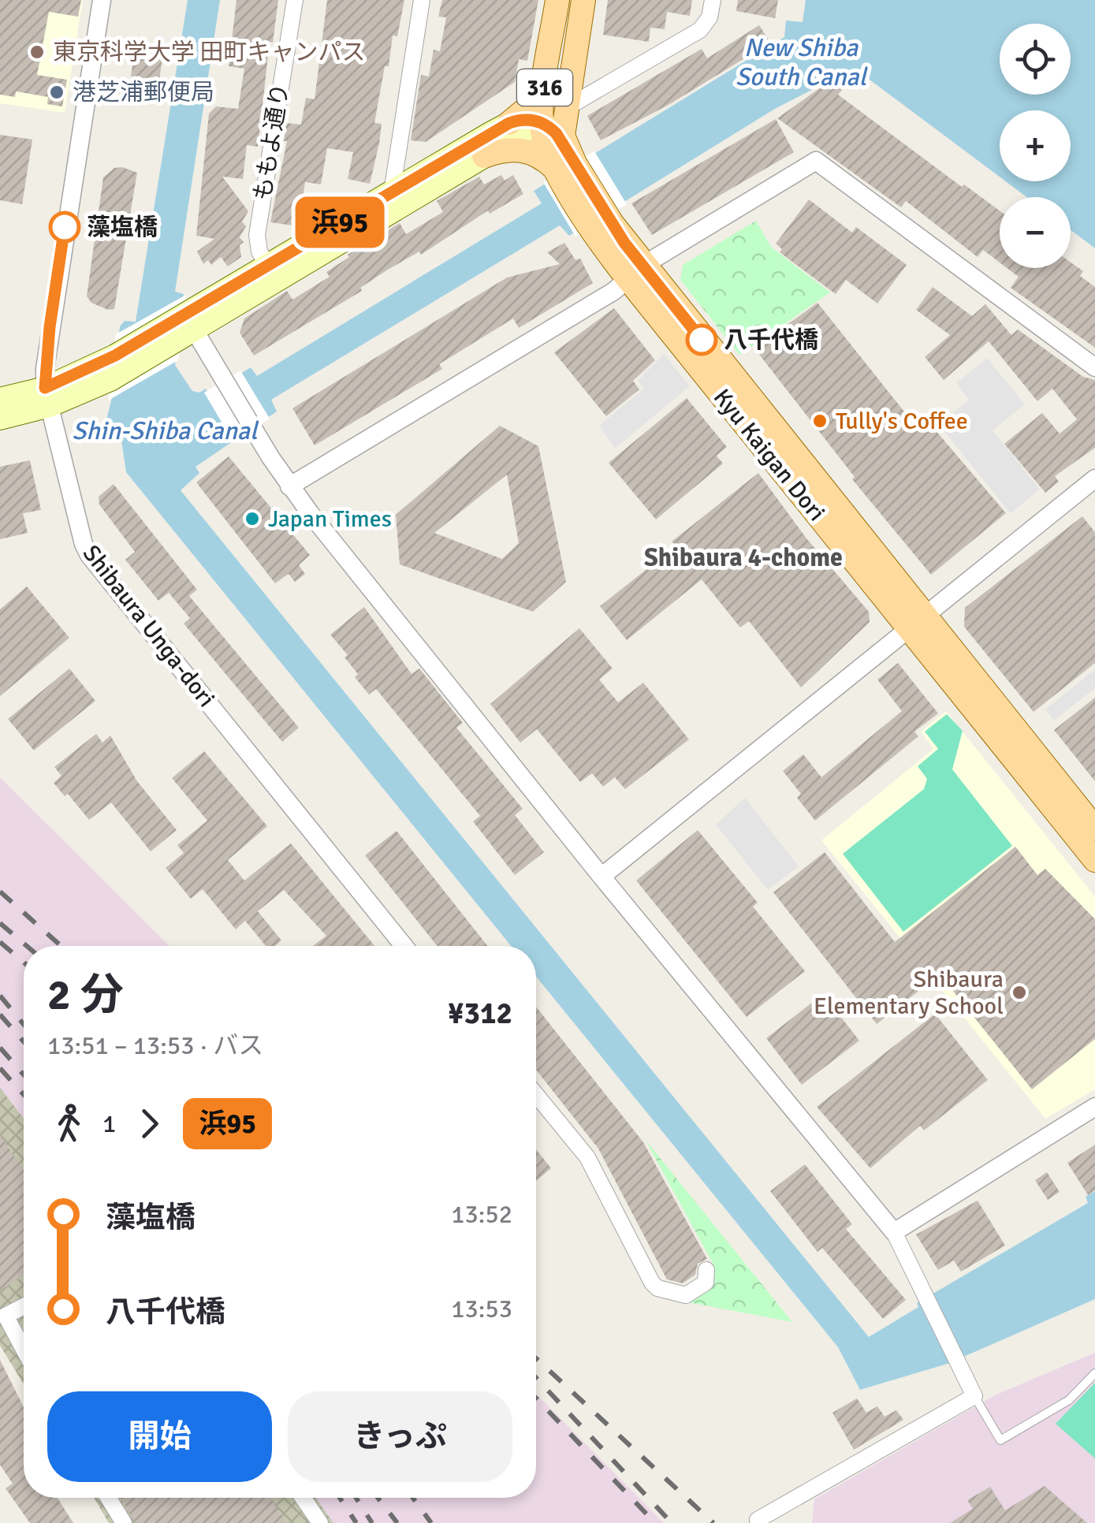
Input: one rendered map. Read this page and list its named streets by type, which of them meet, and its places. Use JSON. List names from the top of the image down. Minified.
{"streets":{"main road":["316","Kyu Kaigan Dori"],"street":["ももよ通り","Shibaura Unga-dori"]},"crossings":[["316","Kyu Kaigan Dori"]],"districts":["Shibaura 4-chome"],"water":["New Shiba South Canal","Shin-Shiba Canal"],"places":["東京科学大学 田町キャンパス","港芝浦郵便局","藻塩橋","八千代橋","Tully's Coffee","Japan Times","Shibaura Elementary School"],"lines":["bus line 浜95"],"page":{"on_map":"浜95","map_buttons":["+","−"],"heading":["2 分","13:51 – 13:53 · バス","¥312"],"legs":["1","浜95"],"list":[{"name":"藻塩橋","value":"13:52"},{"name":"八千代橋","value":"13:53"}],"buttons":["開始","きっぷ"]}}
